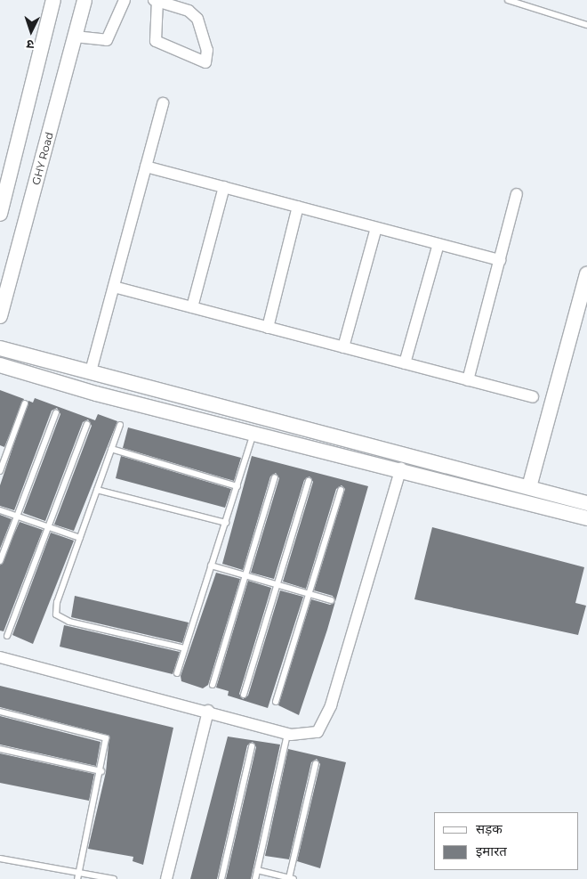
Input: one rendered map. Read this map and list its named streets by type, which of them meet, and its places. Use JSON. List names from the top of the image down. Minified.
{"streets":{"street":["GHY Road"]},"legend":["सड़क","इमारत"],"north":"bottom"}
